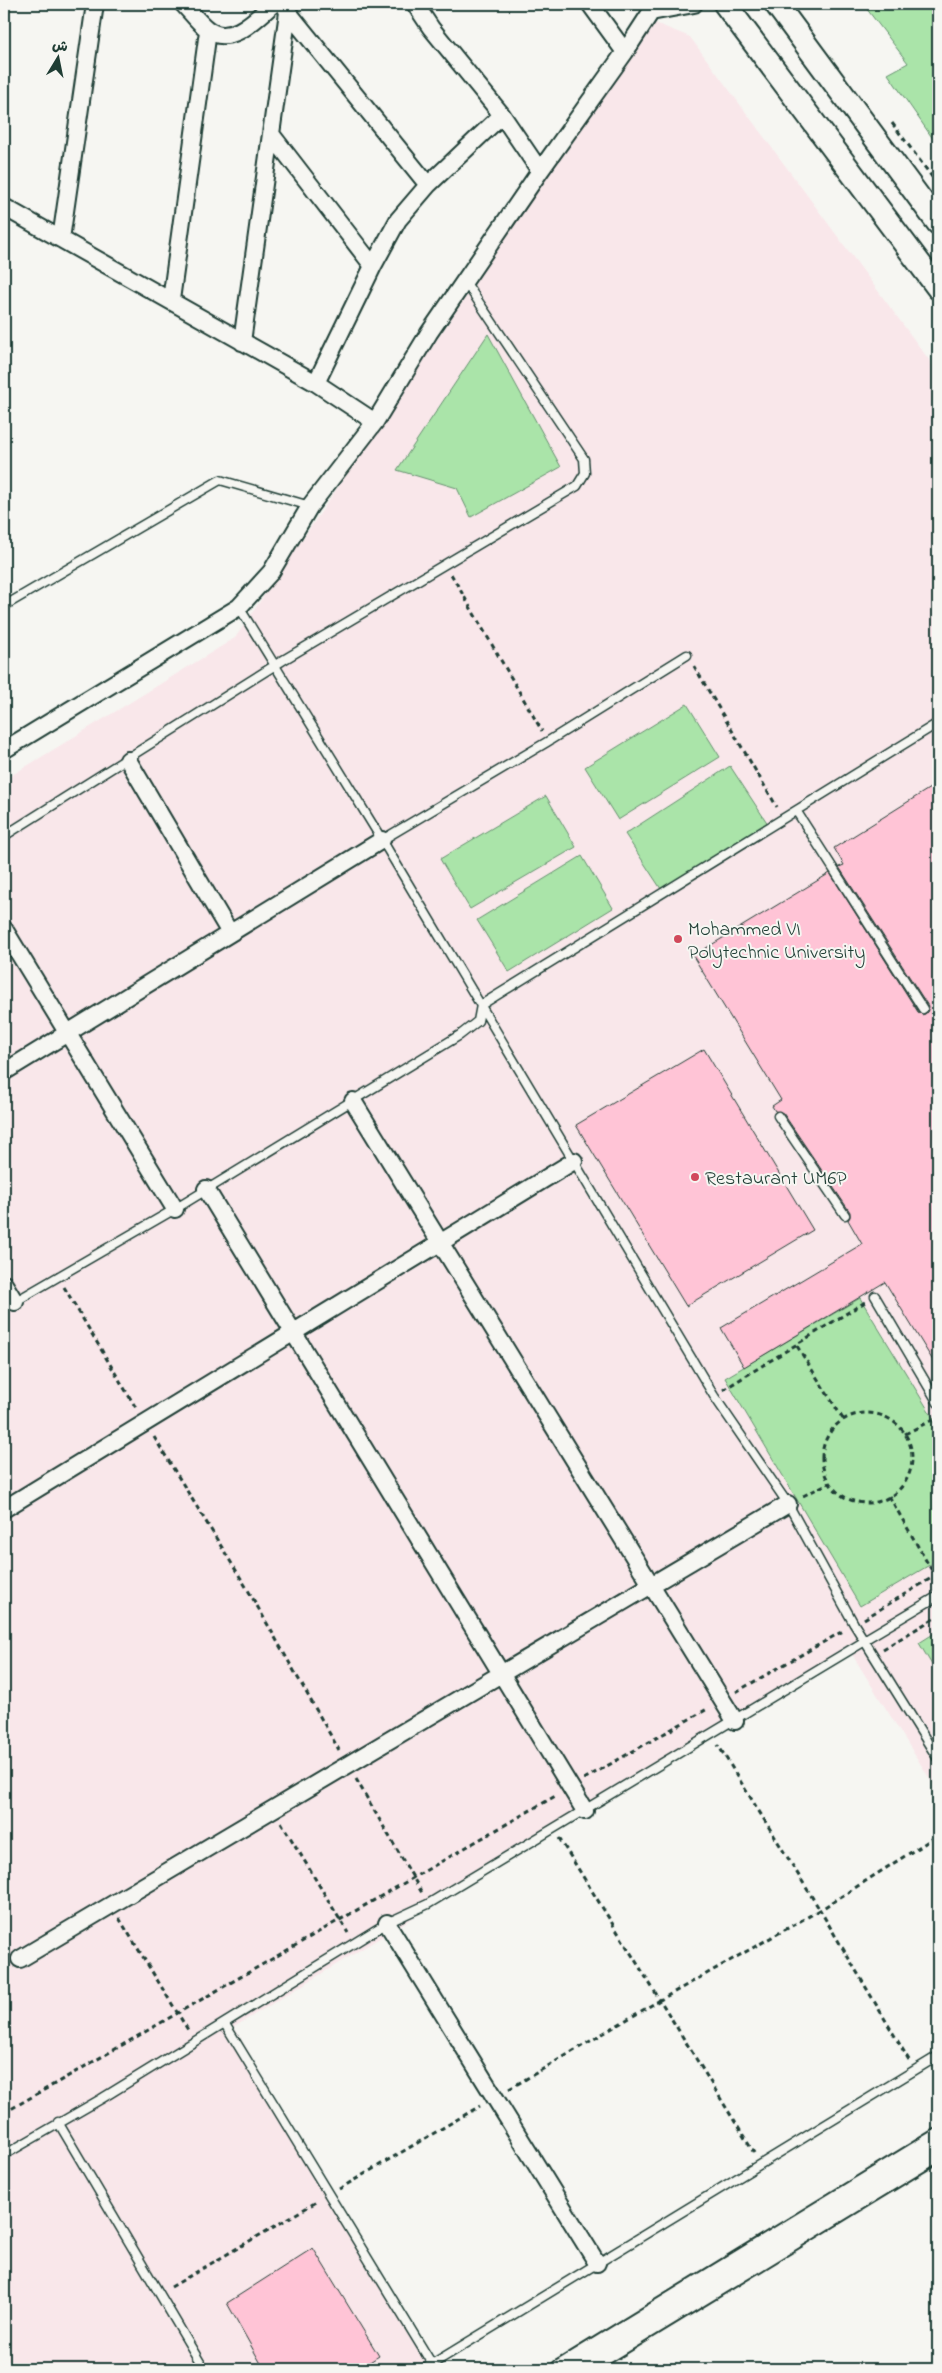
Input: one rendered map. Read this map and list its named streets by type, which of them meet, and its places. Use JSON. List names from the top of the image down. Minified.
{"places":["Mohammed VI Polytechnic University","Restaurant UM6P"],"north":"top"}
